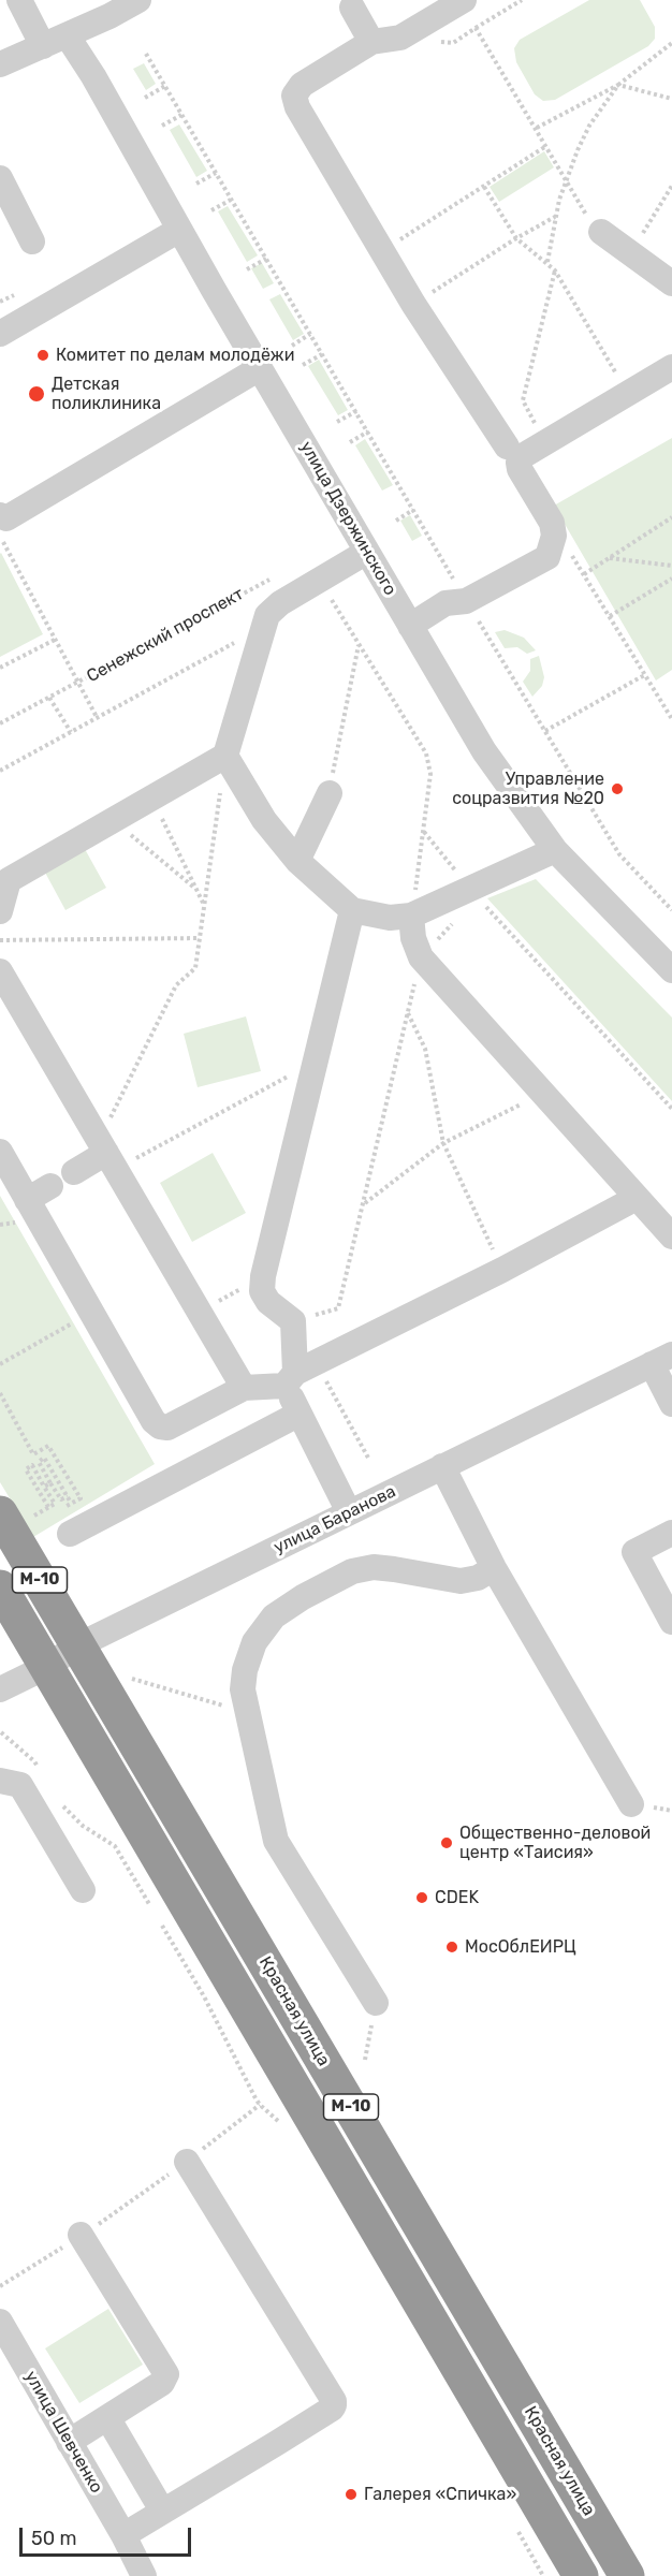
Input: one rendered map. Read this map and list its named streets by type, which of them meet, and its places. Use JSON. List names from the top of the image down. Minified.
{"streets":{"highway":["М-10","Красная улица"],"street":["улица Дзержинского","улица Баранова","улица Шевченко"],"path":["Сенежский проспект"]},"crossings":[["улица Баранова","М-10"],["улица Баранова","Красная улица"]],"places":["Комитет по делам молодёжи","Детская поликлиника","Управление соцразвития №20","Общественно-деловой центр «Таисия»","CDEK","МосОблЕИРЦ","Галерея «Спичка»"],"scale_bar":"50 m"}
